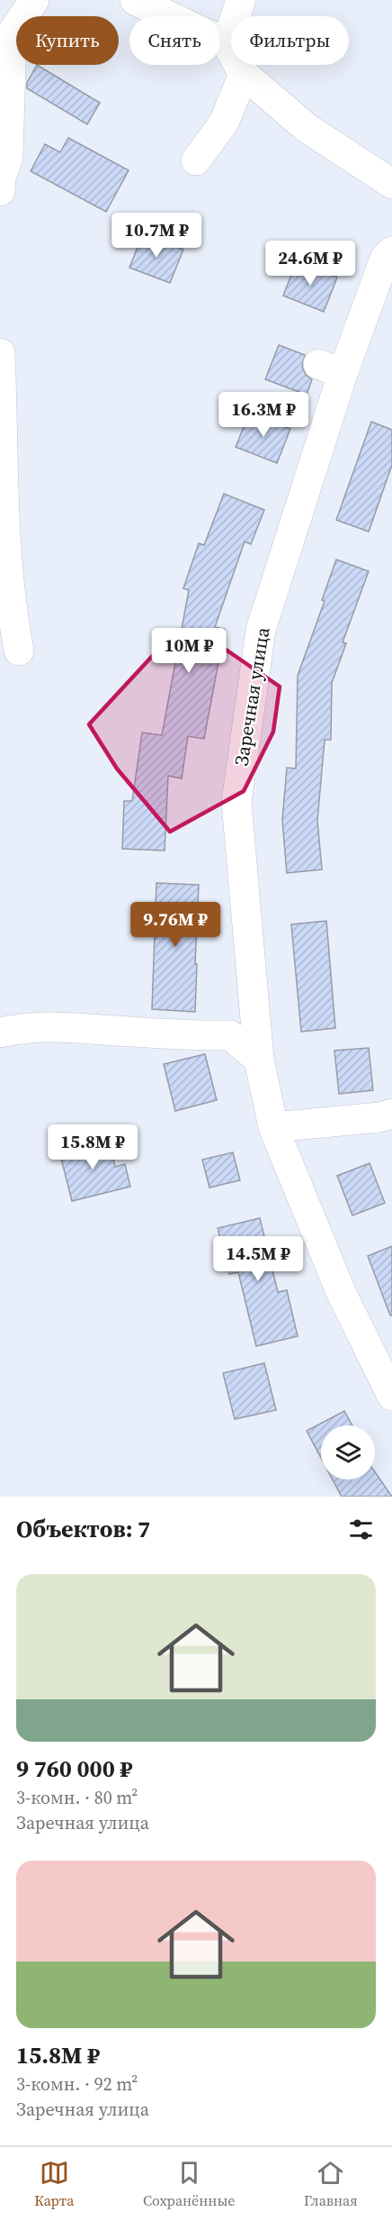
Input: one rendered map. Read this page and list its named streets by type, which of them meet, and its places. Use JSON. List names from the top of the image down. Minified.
{"streets":{"street":["Заречная улица"]},"page":{"chip":["Купить","Снять","Фильтры"],"price":["10.7M ₽","24.6M ₽","16.3M ₽","10M ₽","9.76M ₽","15.8M ₽","14.5M ₽"],"heading":"Объектов: 7","list":[{"name":"9 760 000 ₽","note":"3-комн. · 80 m² · Заречная улица"},{"name":"15.8M ₽","note":"3-комн. · 92 m² · Заречная улица"}],"tabs":["Карта","Сохранённые","Главная"]}}
